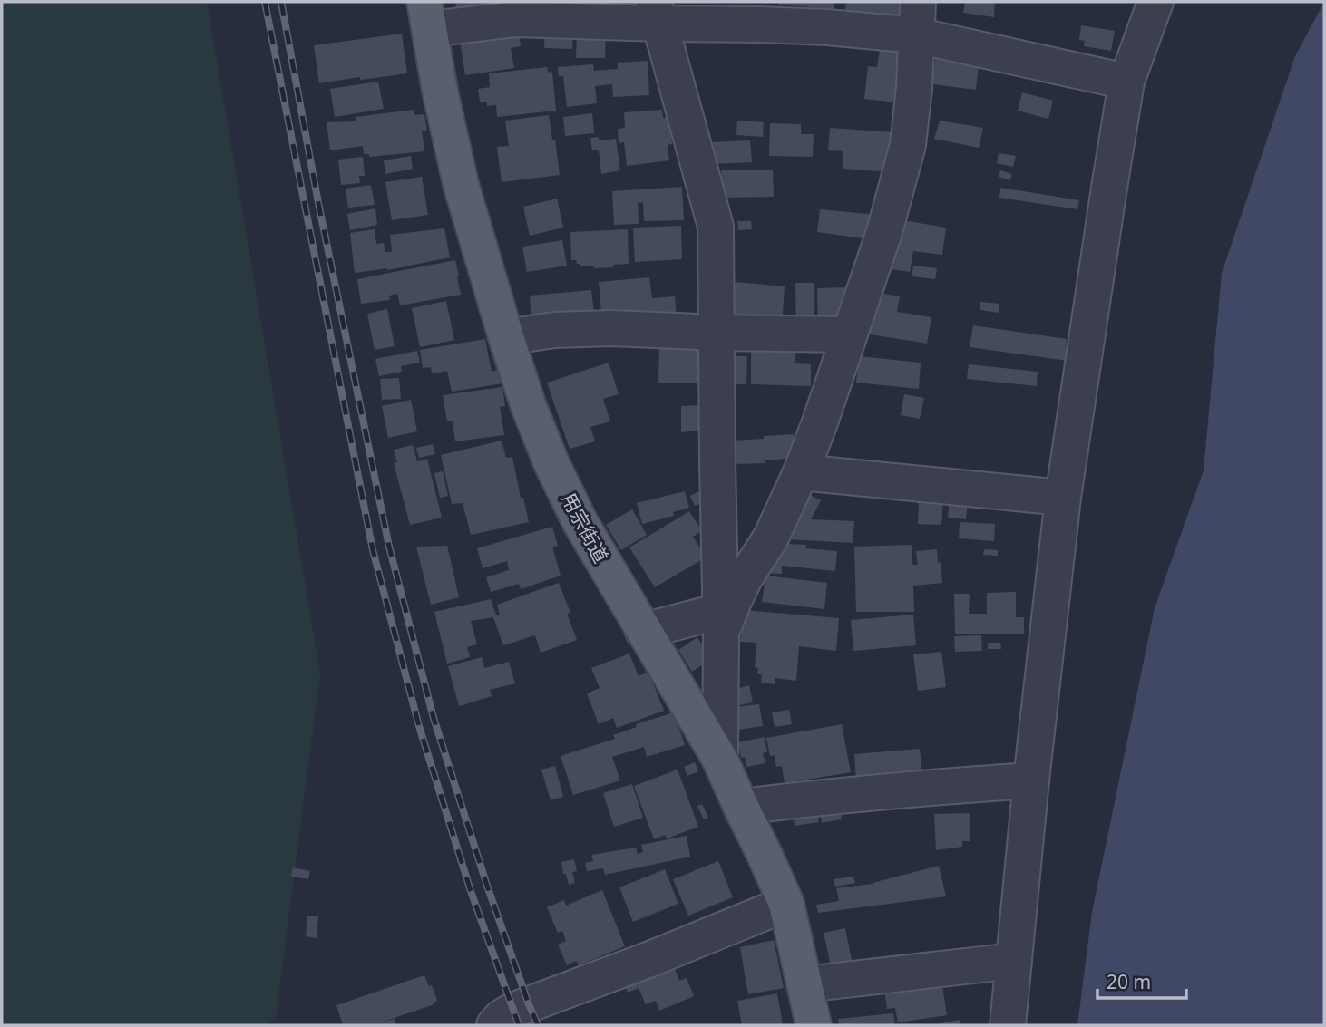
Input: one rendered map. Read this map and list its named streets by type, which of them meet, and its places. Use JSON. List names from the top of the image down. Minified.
{"streets":{"main road":["用宗街道"]},"scale_bar":"20 m"}
